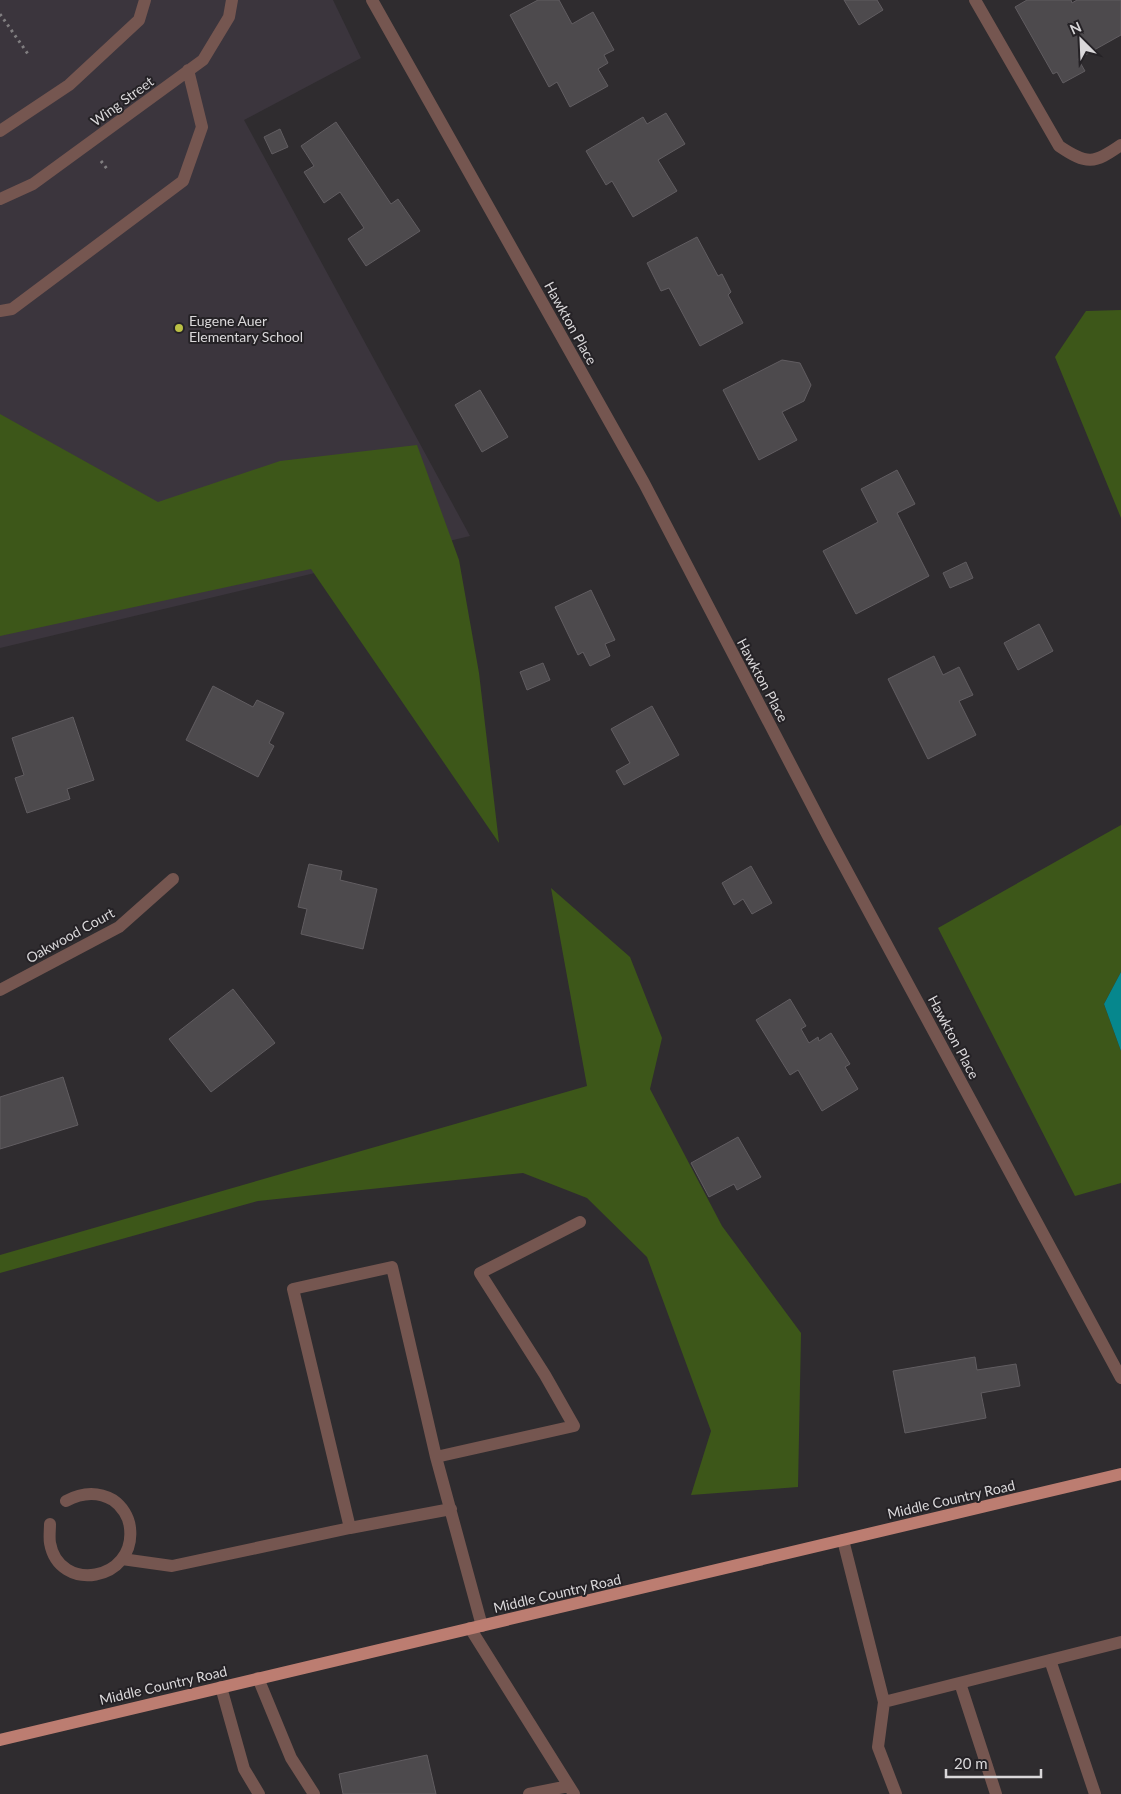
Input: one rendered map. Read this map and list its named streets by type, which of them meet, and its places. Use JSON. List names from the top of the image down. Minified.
{"streets":{"main road":["Middle Country Road"],"street":["Wing Street","Hawkton Place","Oakwood Court"]},"places":["Eugene Auer Elementary School"],"scale_bar":"20 m","north":"top left"}
